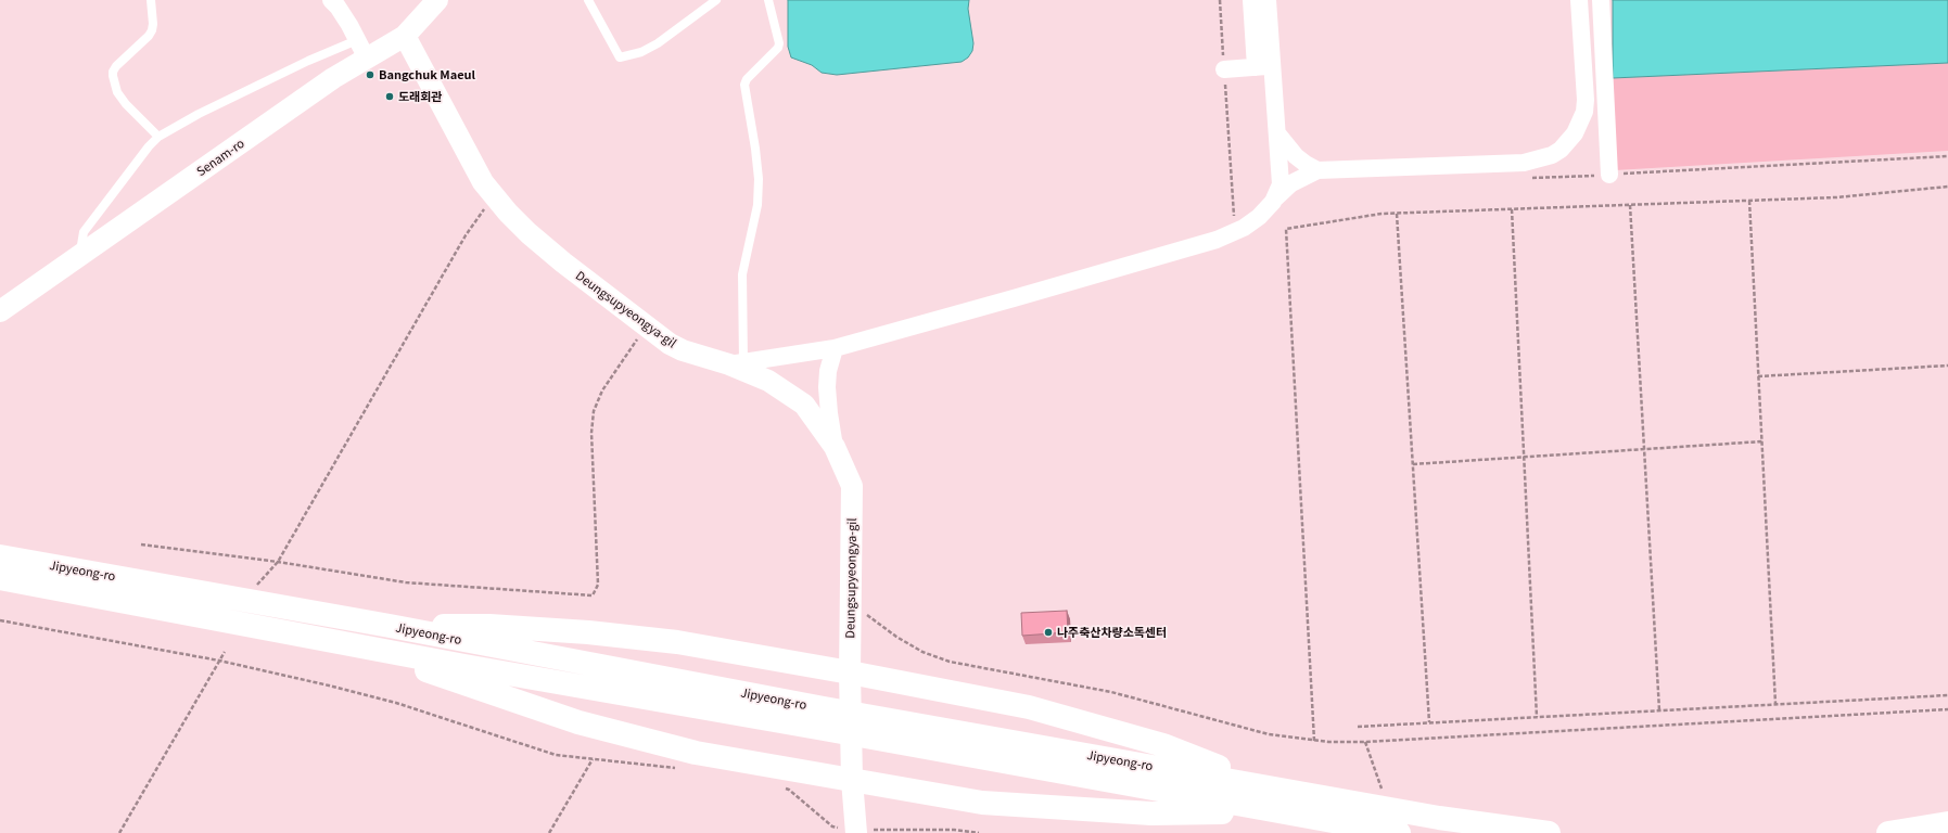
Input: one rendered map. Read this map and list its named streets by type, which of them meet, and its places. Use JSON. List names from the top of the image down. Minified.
{"streets":{"main road":["Jipyeong-ro"],"street":["Senam-ro","Deungsupyeongya-gil"]},"crossings":[["Senam-ro","Deungsupyeongya-gil"]],"places":["Bangchuk Maeul","도래회관","나주축산차량소독센터"]}
